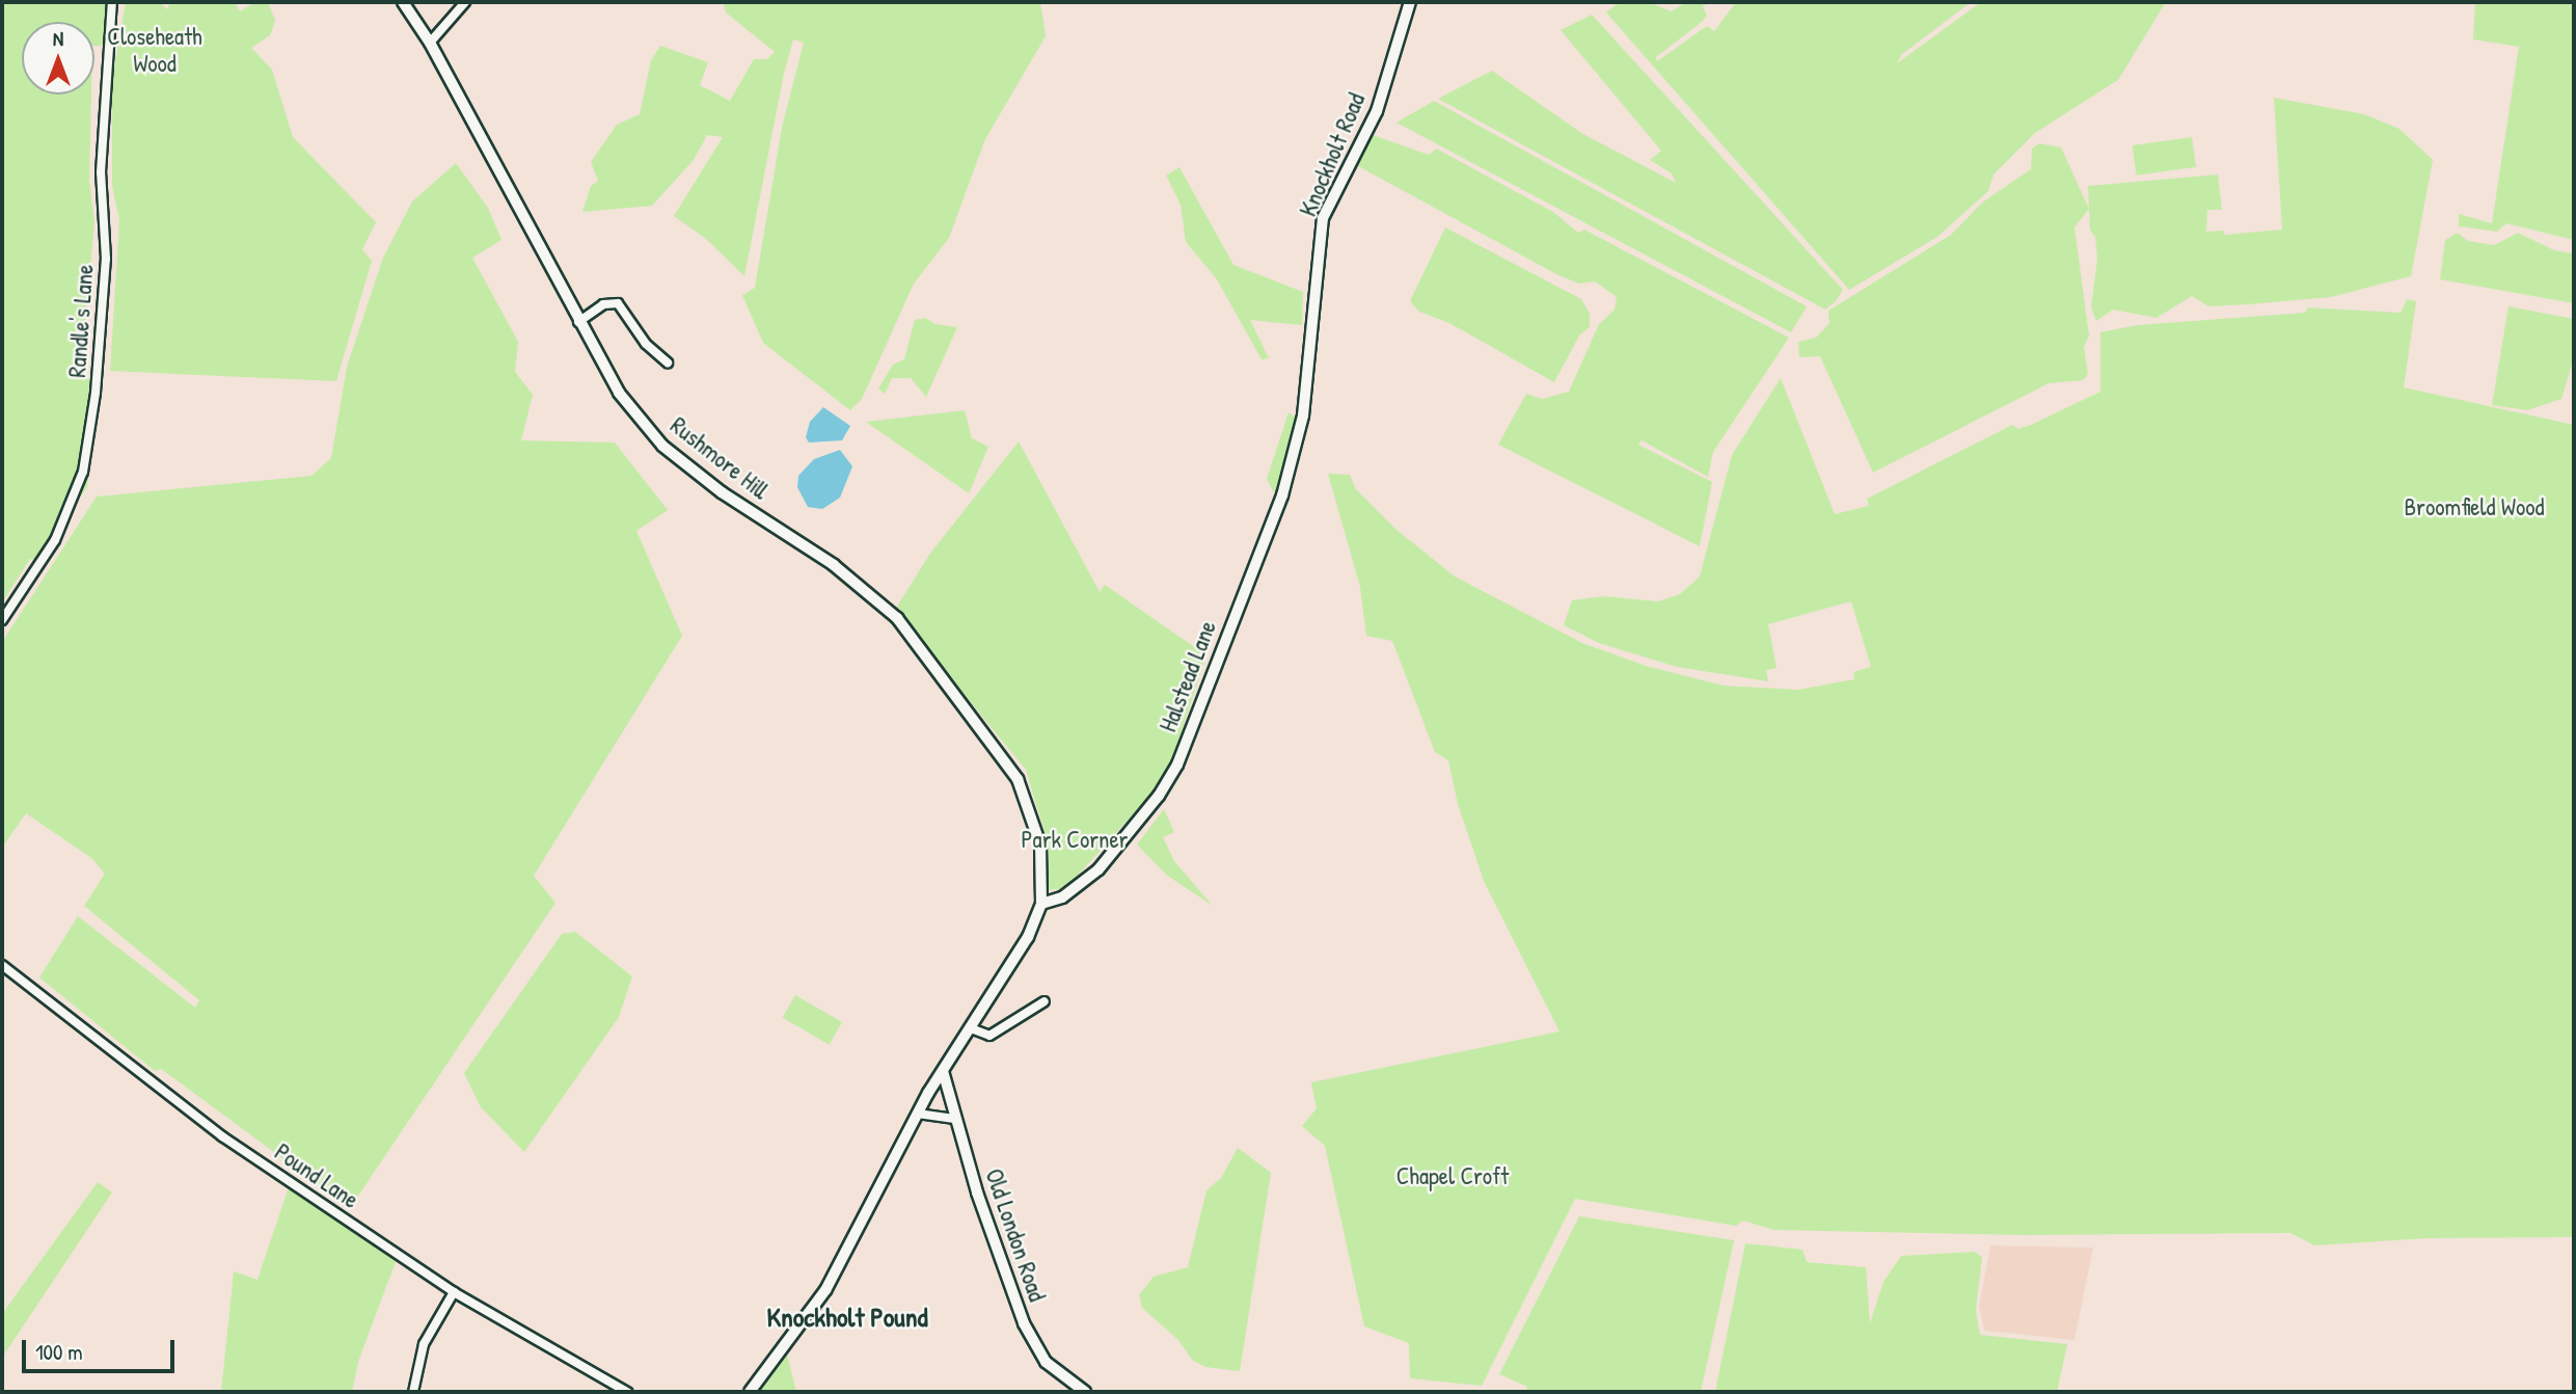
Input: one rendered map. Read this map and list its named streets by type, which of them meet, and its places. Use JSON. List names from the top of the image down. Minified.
{"streets":{"street":["Knockholt Road","Randle's Lane","Rushmore Hill","Halstead Lane","Pound Lane","Old London Road"]},"crossings":[["Knockholt Road","Halstead Lane"],["Rushmore Hill","Halstead Lane"]],"districts":["Knockholt Pound"],"parks":["Closeheath Wood","Broomfield Wood","Park Corner","Chapel Croft"],"scale_bar":"100 m","north":"top"}
